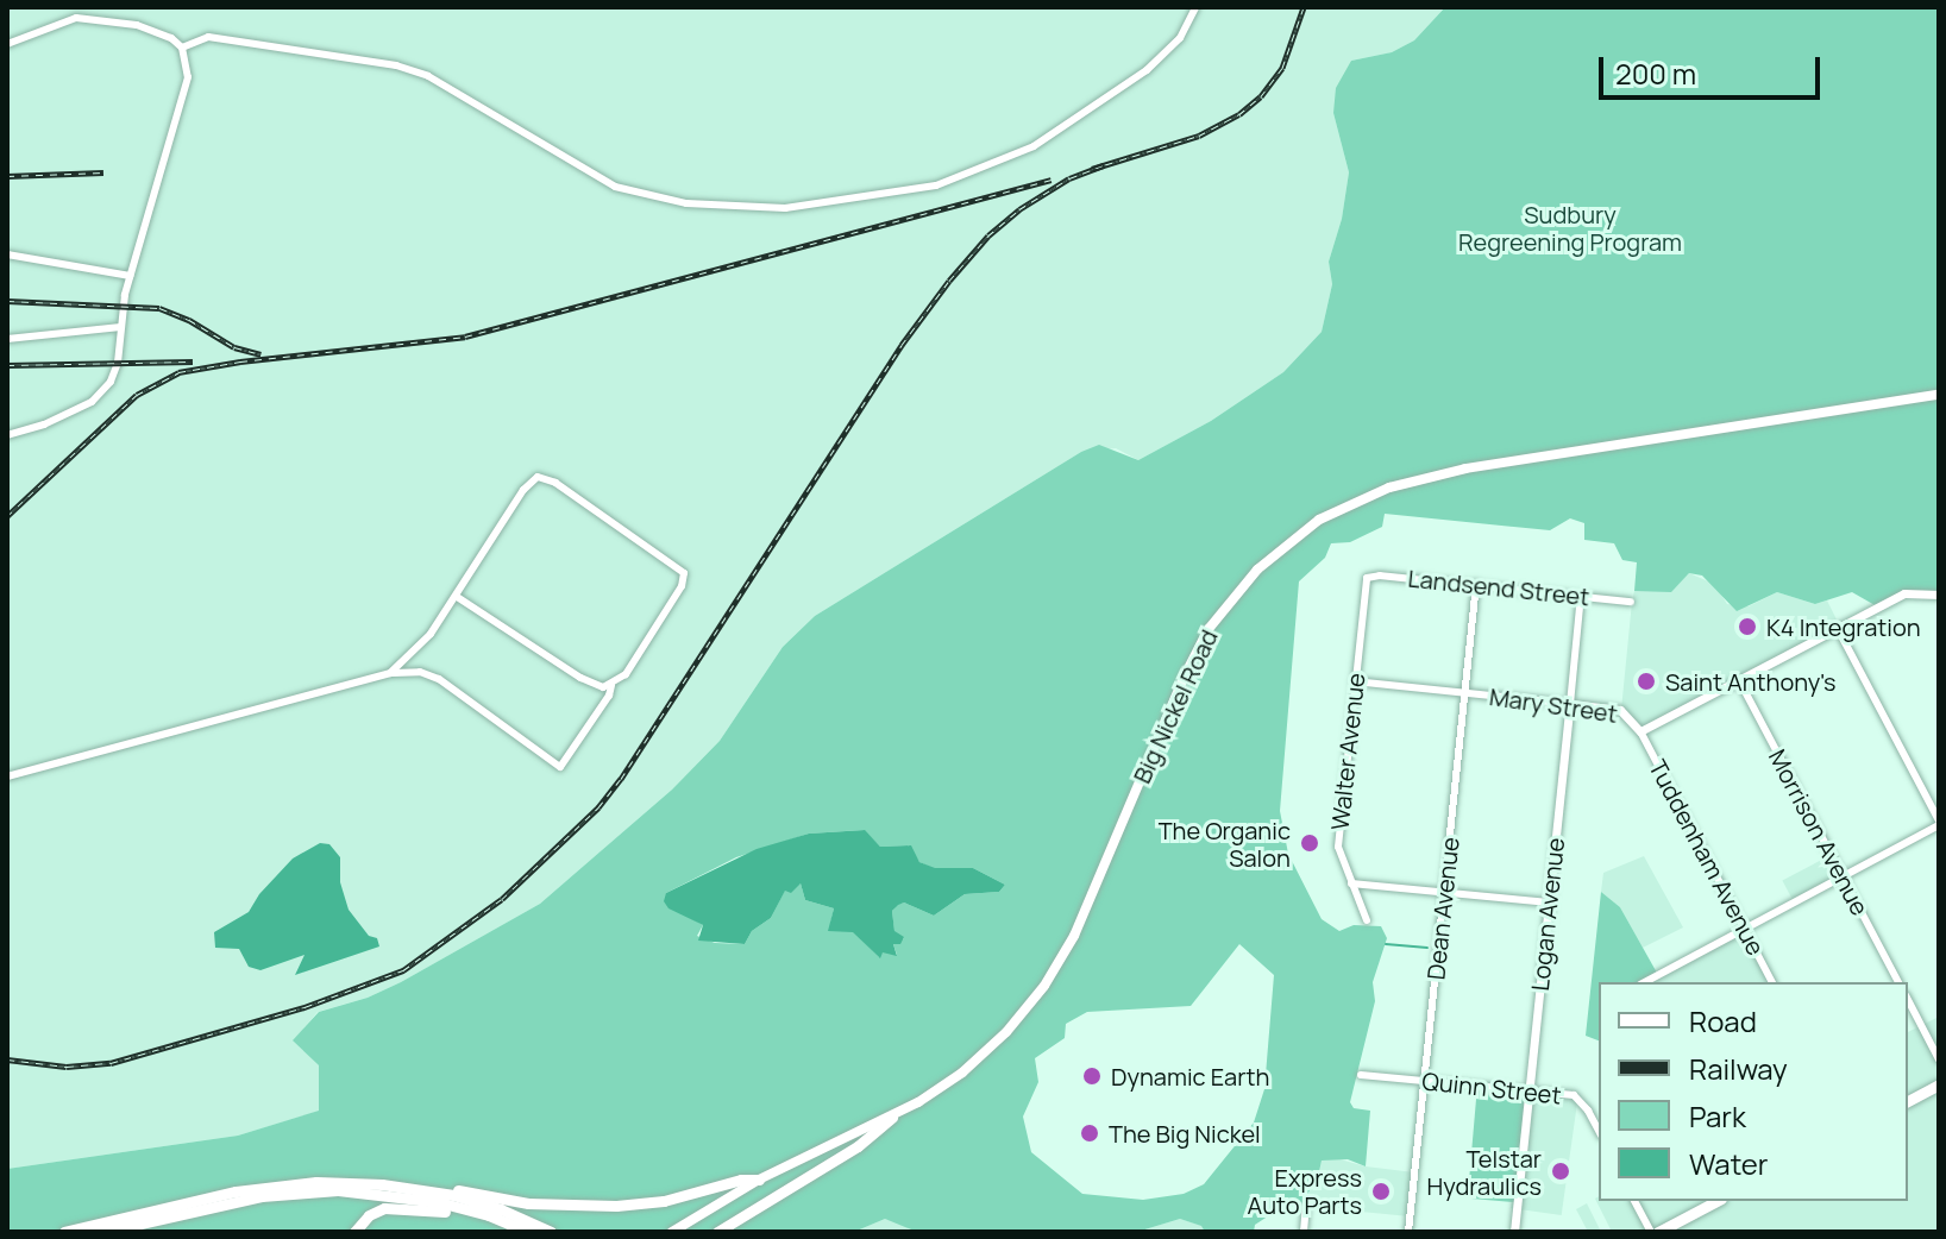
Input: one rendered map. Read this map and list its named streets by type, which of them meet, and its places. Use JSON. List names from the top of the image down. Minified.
{"streets":{"main road":["Big Nickel Road"],"street":["Landsend Street","Mary Street","Walter Avenue","Morrison Avenue","Tuddenham Avenue","Dean Avenue","Logan Avenue","Quinn Street"]},"crossings":[["Landsend Street","Walter Avenue"],["Landsend Street","Dean Avenue"],["Landsend Street","Logan Avenue"],["Mary Street","Walter Avenue"],["Mary Street","Morrison Avenue"],["Mary Street","Tuddenham Avenue"],["Mary Street","Dean Avenue"],["Mary Street","Logan Avenue"],["Dean Avenue","Quinn Street"],["Logan Avenue","Quinn Street"]],"parks":["Sudbury Regreening Program"],"places":["K4 Integration","Saint Anthony's","The Organic Salon","Dynamic Earth","The Big Nickel","Telstar Hydraulics","Express Auto Parts"],"legend":["Road","Railway","Park","Water"],"scale_bar":"200 m"}
